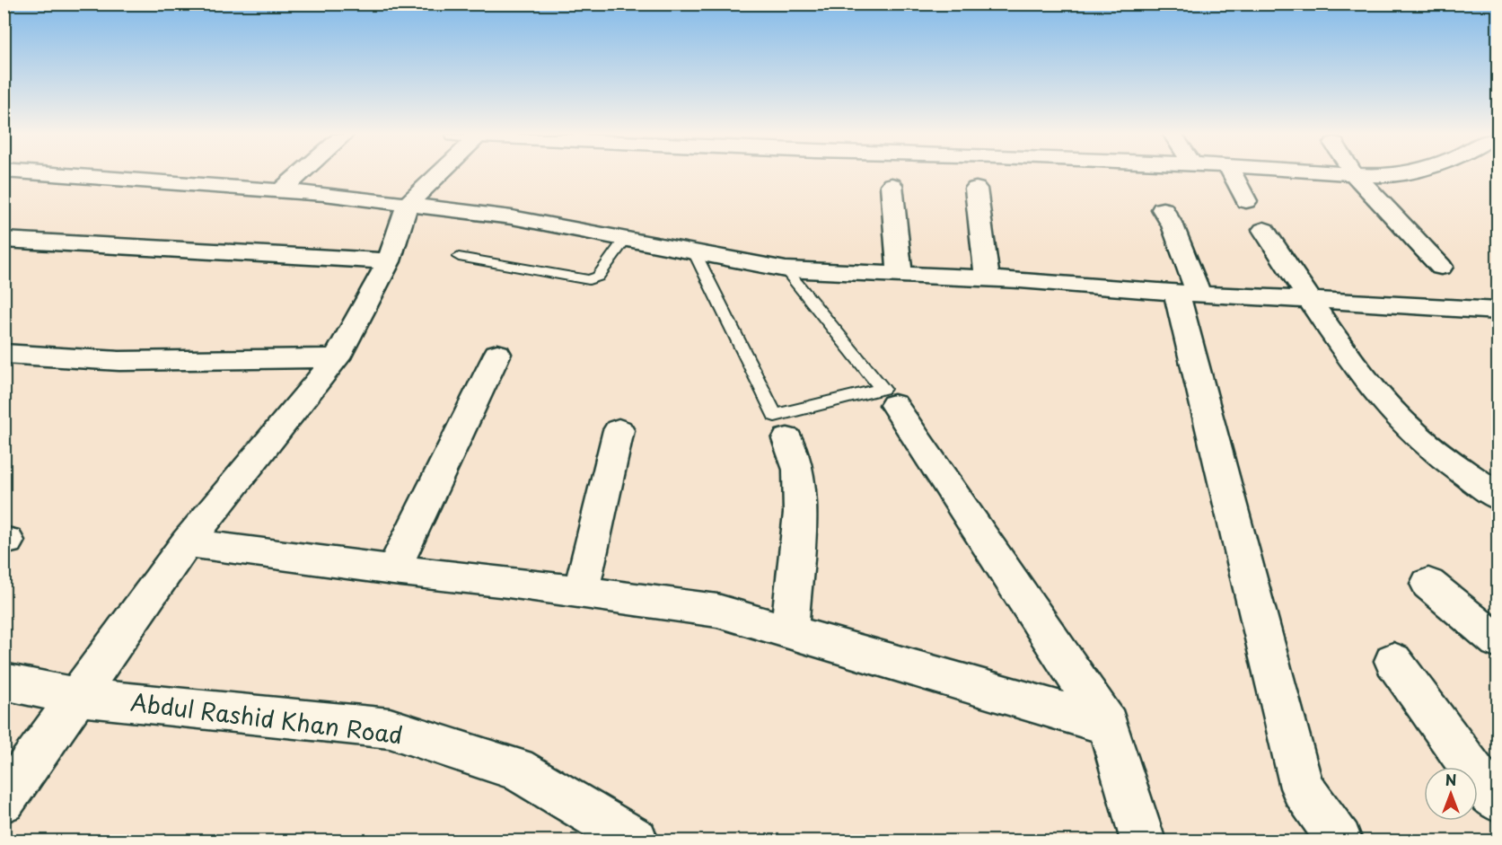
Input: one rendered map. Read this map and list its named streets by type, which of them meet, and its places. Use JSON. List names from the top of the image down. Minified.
{"streets":{"street":["Abdul Rashid Khan Road"]},"north":"top"}
